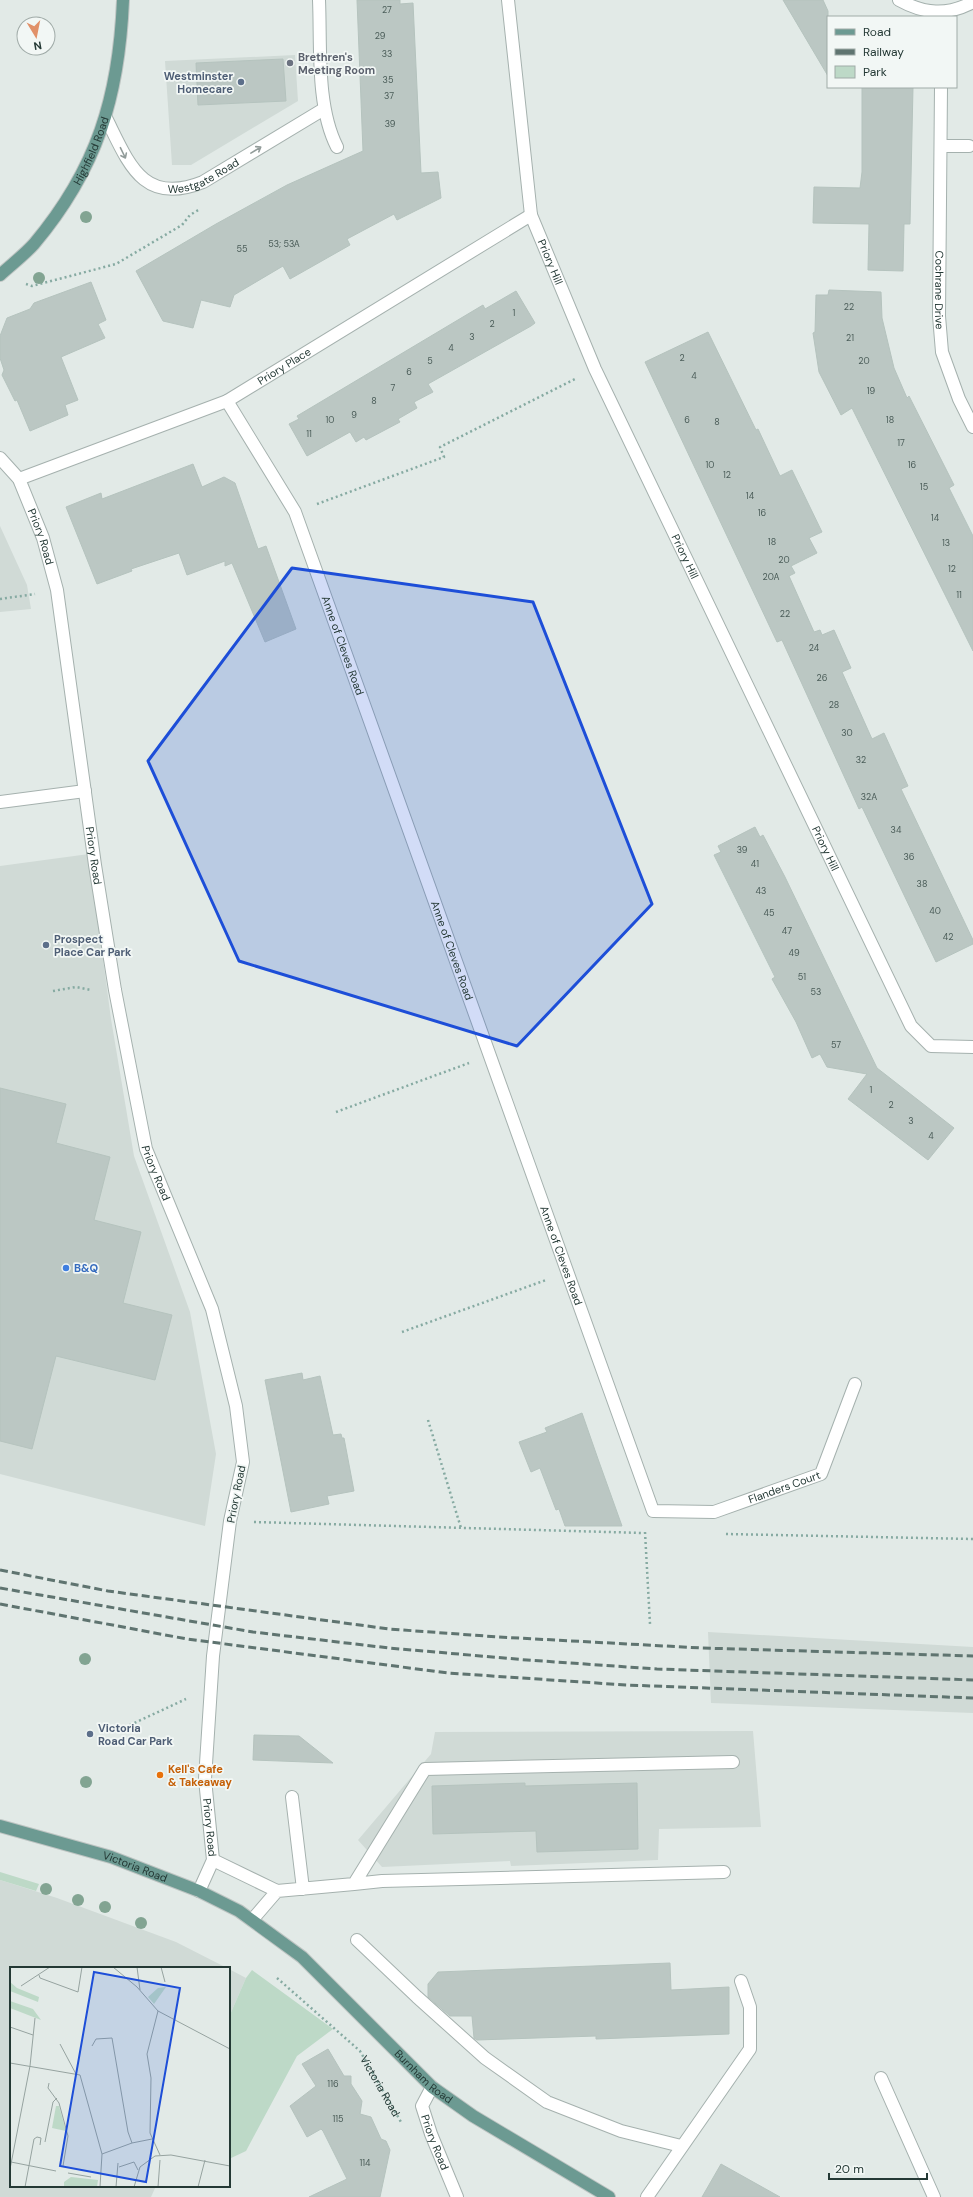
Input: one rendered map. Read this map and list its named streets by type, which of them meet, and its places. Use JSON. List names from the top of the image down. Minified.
{"streets":{"main road":["Highfield Road","Victoria Road","Burnham Road"],"street":["Westgate Road","Priory Hill","Cochrane Drive","Priory Place","Priory Road","Anne of Cleves Road","Flanders Court"]},"crossings":[["Highfield Road","Westgate Road"],["Priory Hill","Priory Place"],["Priory Place","Priory Road"],["Priory Place","Anne of Cleves Road"],["Priory Road","Victoria Road"],["Priory Road","Burnham Road"],["Anne of Cleves Road","Flanders Court"],["Victoria Road","Burnham Road"]],"places":["Brethren's Meeting Room","Westminster Homecare","Prospect Place Car Park","B&Q","Victoria Road Car Park","Kell's Cafe & Takeaway"],"house_numbers":["27","29","33","35","37","39","53; 53A","55","22","1","2","3","21","4","2","5","20","6","4","7","19","8","9","10","6","18","8","11","17","10","16","12","15","14","16","14","18","13","20","12","20A","11","22","24","26","28","30","32","32A","34","39","36","41","38","43","40","45","47","42","49","51","53","57","1","2","3","4","116","115","114"],"legend":["Road","Railway","Park"],"scale_bar":"20 m","north":"bottom"}
